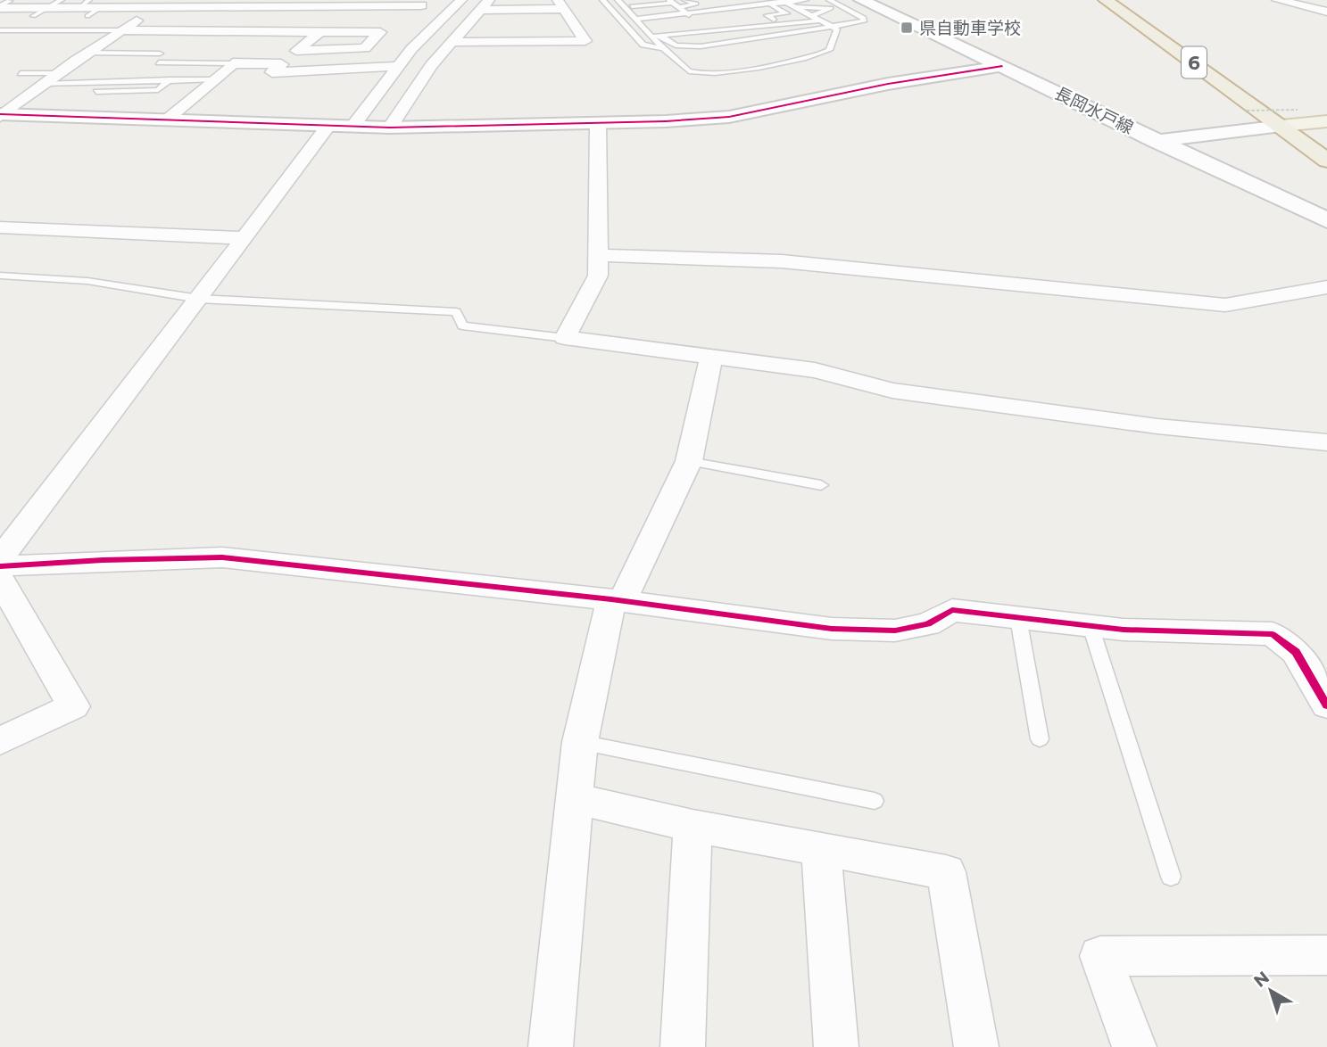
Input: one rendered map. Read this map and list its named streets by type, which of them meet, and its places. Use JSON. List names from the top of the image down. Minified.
{"streets":{"highway":["6"],"street":["長岡水戸線"]},"places":{"transit":["県自動車学校"]},"north":"top left"}
